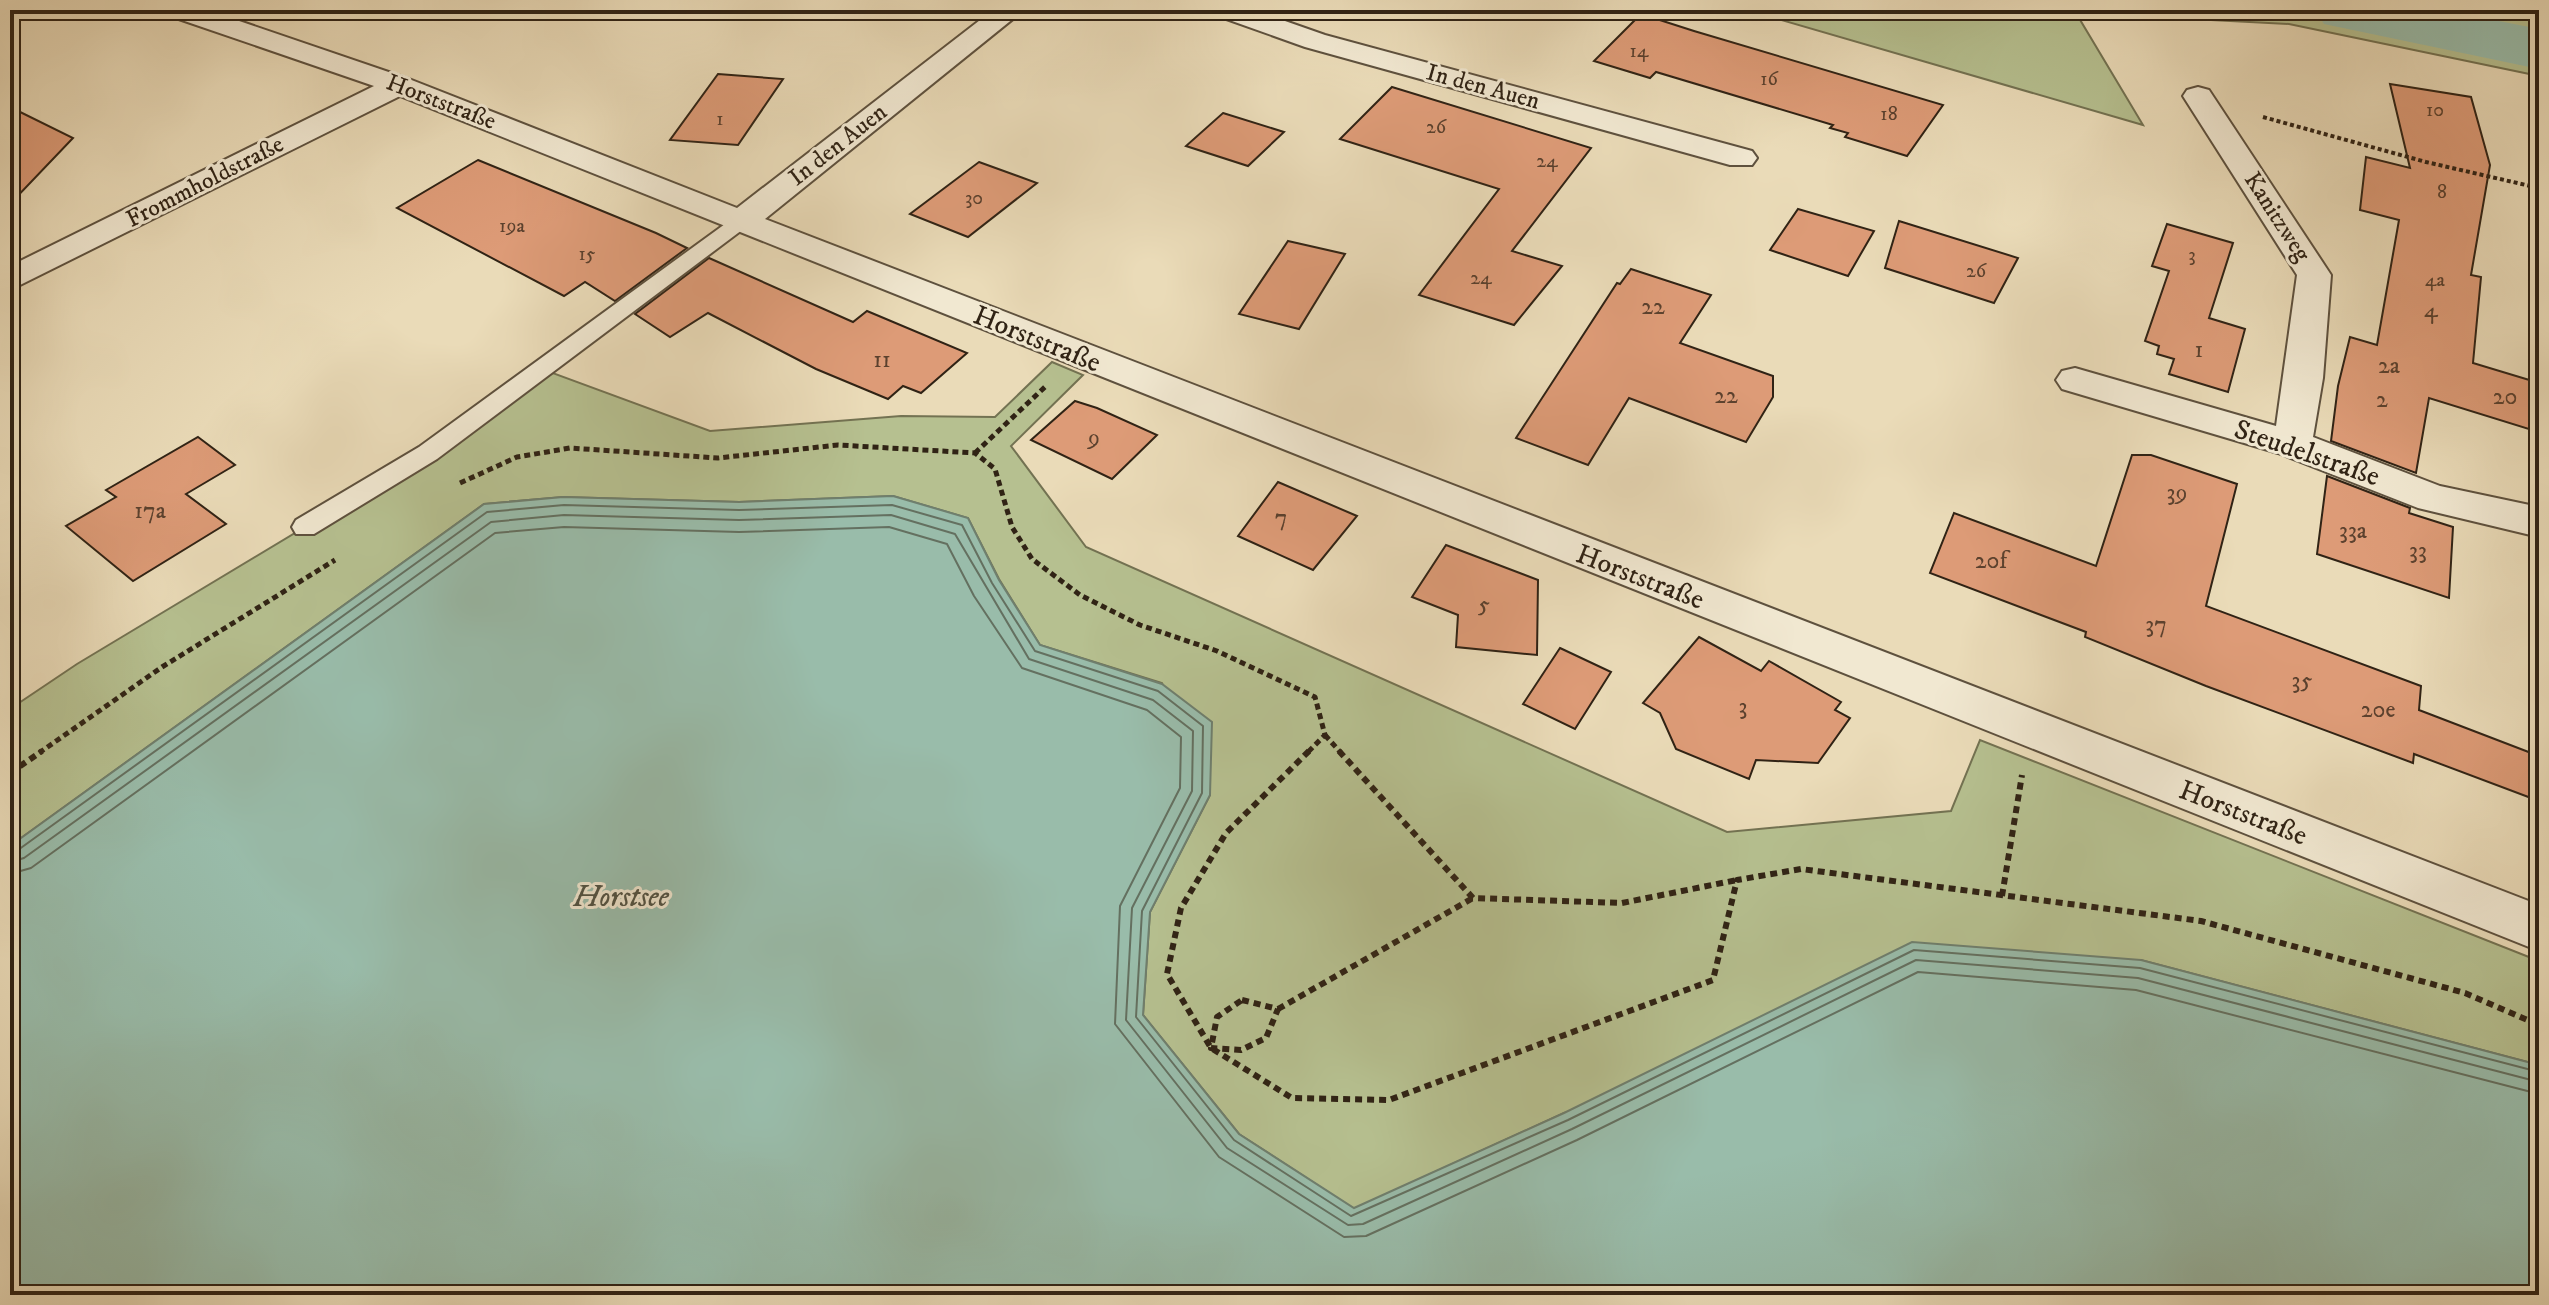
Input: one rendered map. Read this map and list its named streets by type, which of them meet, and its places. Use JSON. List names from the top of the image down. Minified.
{"streets":{"street":["In den Auen","Horststraße","Frommholdstraße","Kanitzweg","Steudelstraße"]},"crossings":[["In den Auen","Horststraße"],["Horststraße","Frommholdstraße"],["Kanitzweg","Steudelstraße"]],"water":["Horstsee"],"house_numbers":["14","16","10","18","1","26","24","8","30","19a","15","3","26","24","4a","22","4","1","11","2a","22","20","2","9","39","17a","7","33a","33","20f","5","37","35","3","20e"]}
